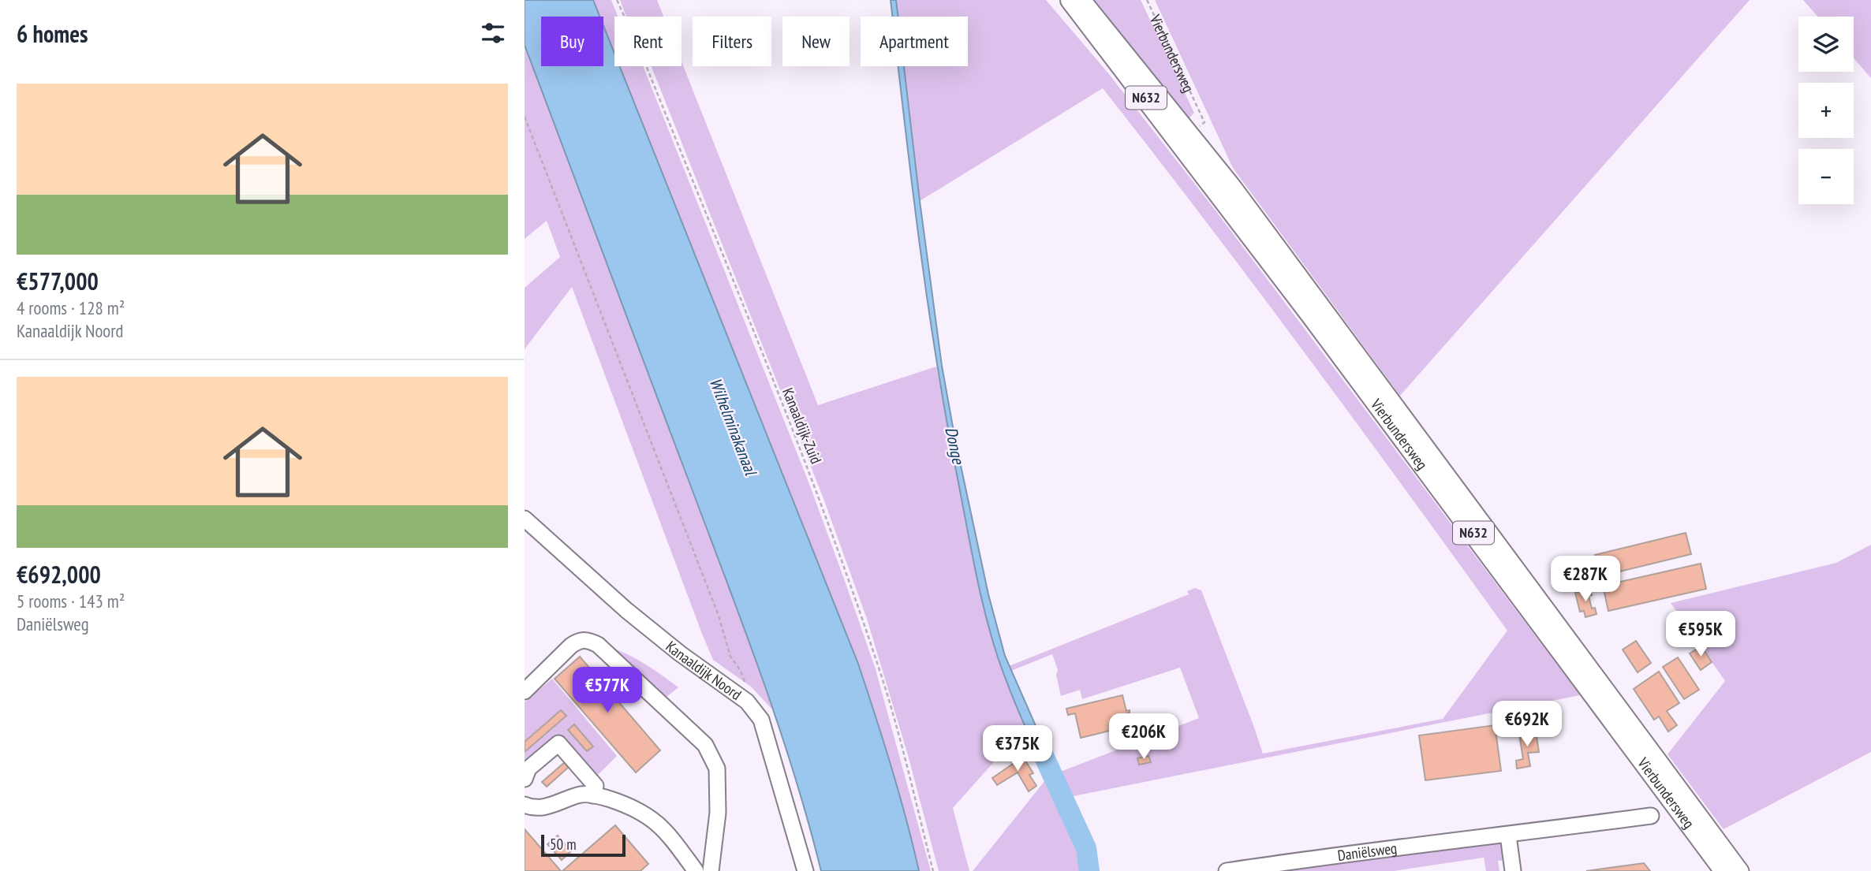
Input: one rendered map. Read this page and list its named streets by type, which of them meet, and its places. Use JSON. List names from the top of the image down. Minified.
{"streets":{"main road":["Vierbundersweg","N632"],"street":["Kanaaldijk Noord","Daniëlsweg"],"path":["Kanaaldijk-Zuid"]},"water":["Wilhelminakanaal","Donge"],"scale_bar":"50 m","page":{"heading":"6 homes","map_buttons":["+","−"],"chip":["Buy","Rent","Filters","New","Apartment"],"list":[{"name":"€577,000","note":"4 rooms · 128 m² · Kanaaldijk Noord"},{"name":"€692,000","note":"5 rooms · 143 m² · Daniëlsweg"}],"price":["€287K","€595K","€577K","€692K","€206K","€375K"],"scale":"50 m"}}
